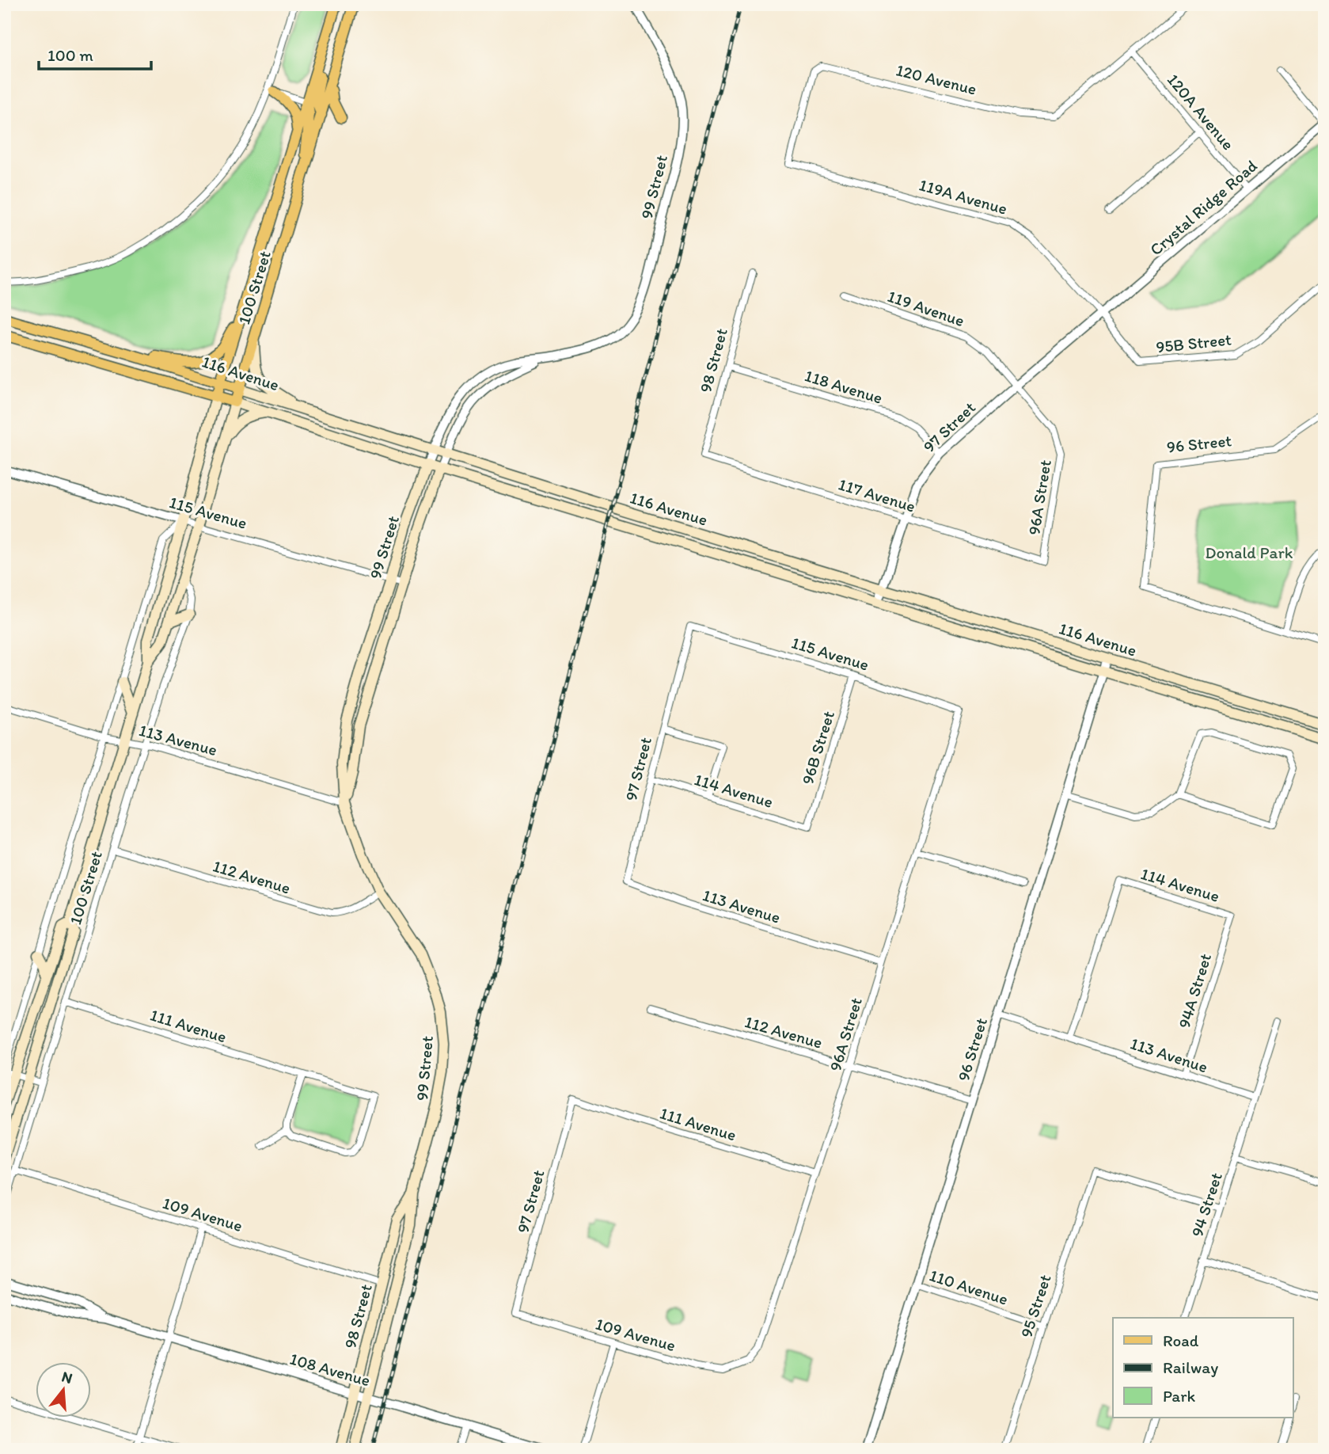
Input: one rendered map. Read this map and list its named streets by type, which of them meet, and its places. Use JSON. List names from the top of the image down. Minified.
{"streets":{"main road":["99 Street","100 Street","98 Street","116 Avenue"],"street":["120 Avenue","120A Avenue","119A Avenue","Crystal Ridge Road","119 Avenue","95B Street","118 Avenue","97 Street","96 Street","117 Avenue","96A Street","115 Avenue","113 Avenue","96B Street","114 Avenue","112 Avenue","94A Street","111 Avenue","94 Street","109 Avenue","110 Avenue","95 Street","108 Avenue"]},"crossings":[["120 Avenue","120A Avenue"],["120 Avenue","119A Avenue"],["120A Avenue","Crystal Ridge Road"],["99 Street","98 Street"],["99 Street","116 Avenue"],["99 Street","115 Avenue"],["99 Street","113 Avenue"],["99 Street","112 Avenue"],["119A Avenue","Crystal Ridge Road"],["119A Avenue","95B Street"],["119A Avenue","97 Street"],["Crystal Ridge Road","97 Street"],["100 Street","116 Avenue"],["100 Street","115 Avenue"],["100 Street","113 Avenue"],["100 Street","112 Avenue"],["100 Street","111 Avenue"],["100 Street","109 Avenue"],["119 Avenue","97 Street"],["119 Avenue","96A Street"],["98 Street","118 Avenue"],["98 Street","117 Avenue"],["98 Street","109 Avenue"],["98 Street","108 Avenue"],["116 Avenue","97 Street"],["116 Avenue","96 Street"],["118 Avenue","97 Street"],["97 Street","117 Avenue"],["97 Street","96A Street"],["97 Street","115 Avenue"],["97 Street","113 Avenue"],["97 Street","114 Avenue"],["97 Street","111 Avenue"],["97 Street","109 Avenue"],["96 Street","113 Avenue"],["96 Street","112 Avenue"],["96 Street","110 Avenue"],["117 Avenue","96A Street"],["96A Street","115 Avenue"],["96A Street","113 Avenue"],["96A Street","112 Avenue"],["96A Street","111 Avenue"],["96A Street","109 Avenue"],["115 Avenue","96B Street"],["113 Avenue","114 Avenue"],["113 Avenue","94A Street"],["113 Avenue","94 Street"],["96B Street","114 Avenue"],["114 Avenue","94A Street"],["94 Street","95 Street"],["110 Avenue","95 Street"]],"parks":["Donald Park"],"legend":["Road","Railway","Park"],"scale_bar":"100 m","north":"top"}
